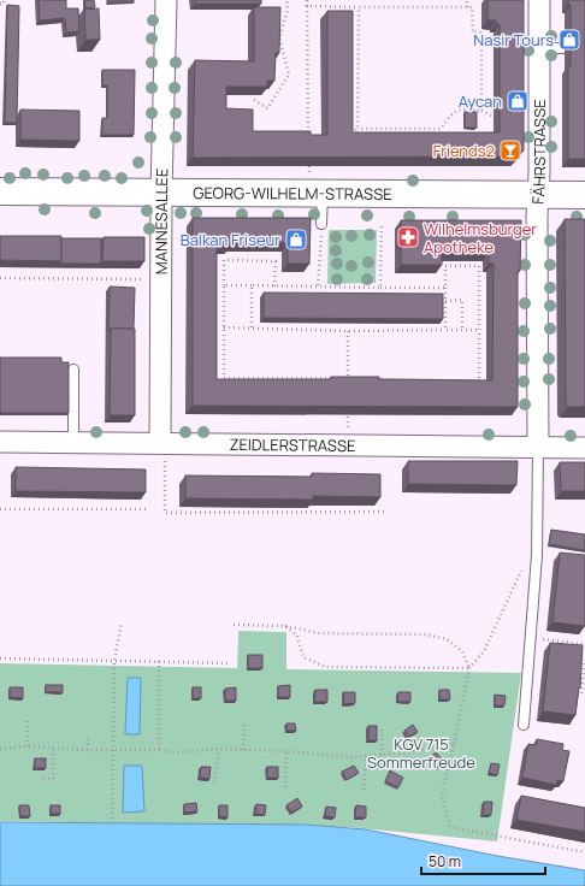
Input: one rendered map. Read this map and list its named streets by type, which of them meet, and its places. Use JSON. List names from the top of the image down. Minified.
{"streets":{"street":["FÄHRSTRASSE","GEORG-WILHELM-STRASSE","MANNESALLEE","ZEIDLERSTRASSE"]},"crossings":[["FÄHRSTRASSE","GEORG-WILHELM-STRASSE"],["FÄHRSTRASSE","ZEIDLERSTRASSE"],["GEORG-WILHELM-STRASSE","MANNESALLEE"],["MANNESALLEE","ZEIDLERSTRASSE"]],"parks":["KGV 715 Sommerfreude"],"places":{"shop":["Nasir Tours","Aycan","Balkan Friseur"],"bar":["Friends2"],"pharmacy":["Wilhelmsburger Apotheke"]},"scale_bar":"50 m"}
